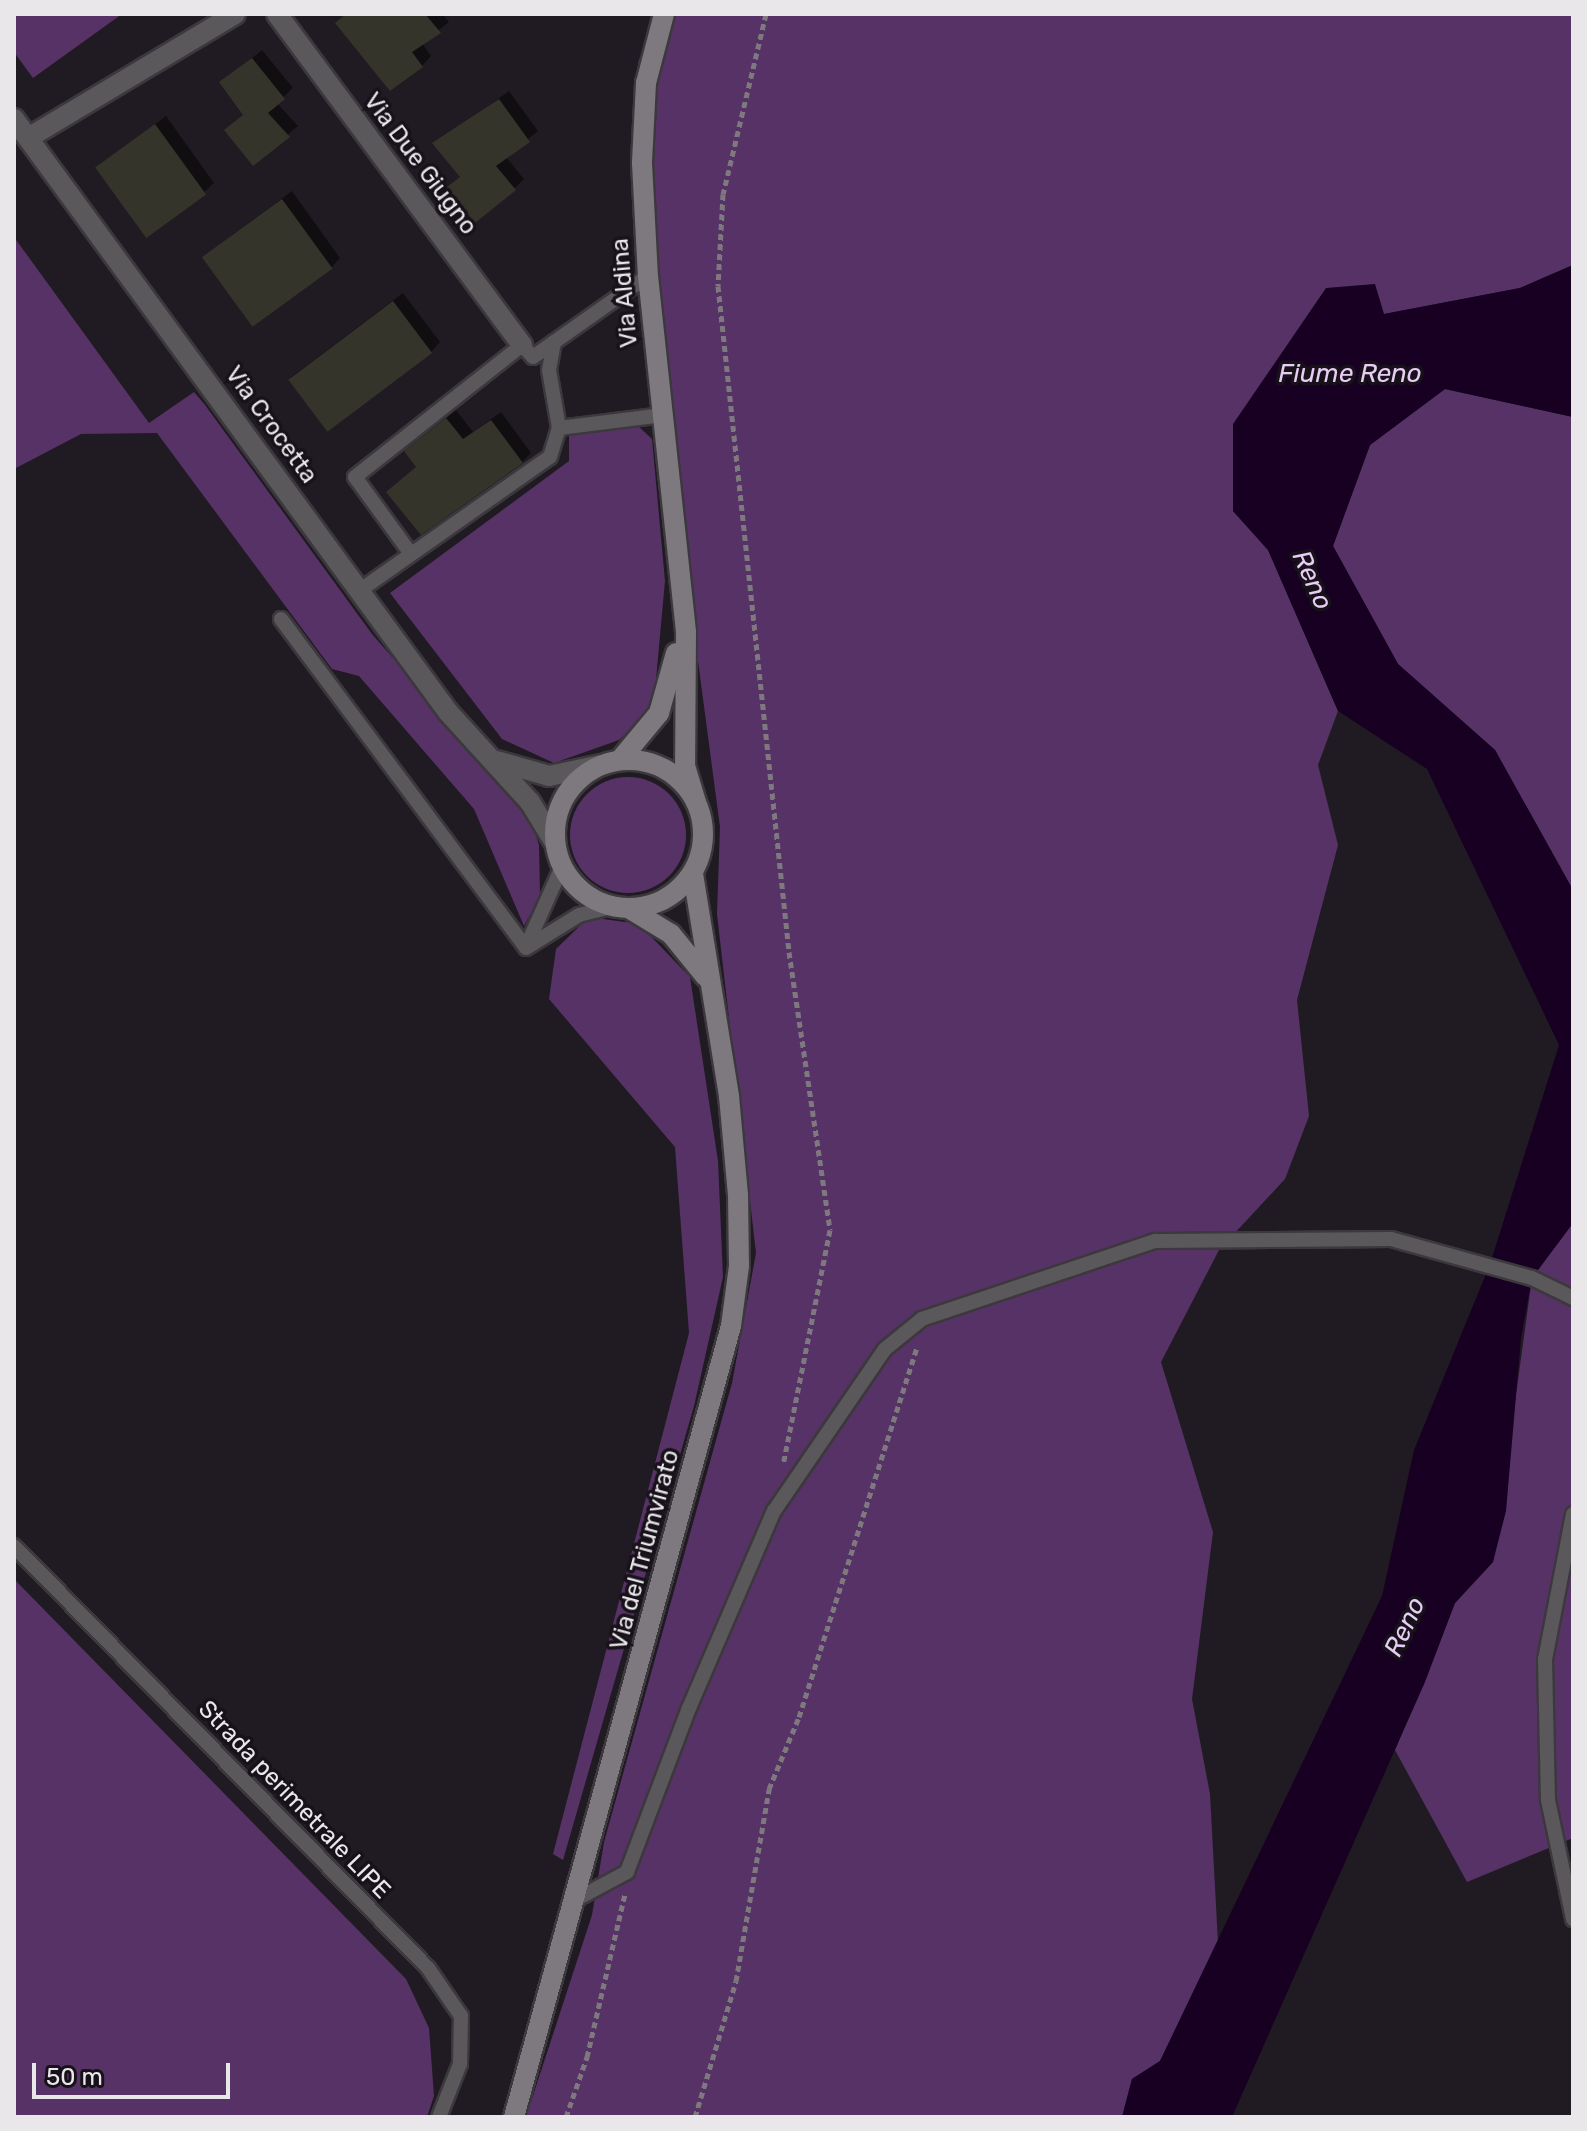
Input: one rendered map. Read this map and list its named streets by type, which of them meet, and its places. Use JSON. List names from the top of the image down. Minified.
{"streets":{"street":["Via Due Giugno","Via Aldina","Via Crocetta","Via del Triumvirato"],"lane":["Strada perimetrale LIPE"]},"crossings":[["Via Aldina","Via Crocetta"],["Via Aldina","Via del Triumvirato"],["Via Crocetta","Via del Triumvirato"]],"water":["Fiume Reno","Reno"],"scale_bar":"50 m"}
